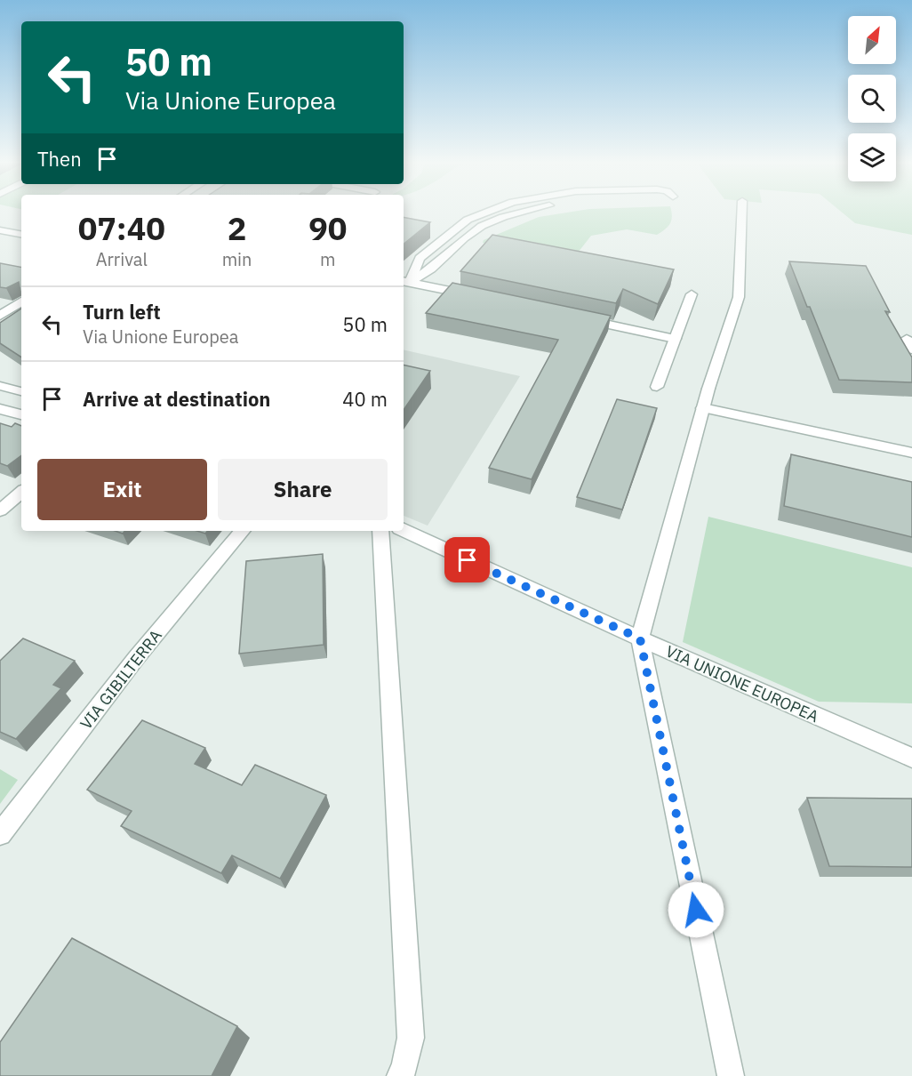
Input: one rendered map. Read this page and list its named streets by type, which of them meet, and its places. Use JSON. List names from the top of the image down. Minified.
{"streets":{"street":["VIA GIBILTERRA","VIA UNIONE EUROPEA"]},"north":"top right","page":{"turn":["50 m","Via Unione Europea"],"then":"Then","eta":["07:40","Arrival","2","min","90","m"],"list":[{"name":"Turn left","note":"Via Unione Europea","value":"50 m"},{"name":"Arrive at destination","value":"40 m"}],"buttons":["Exit","Share"]}}
